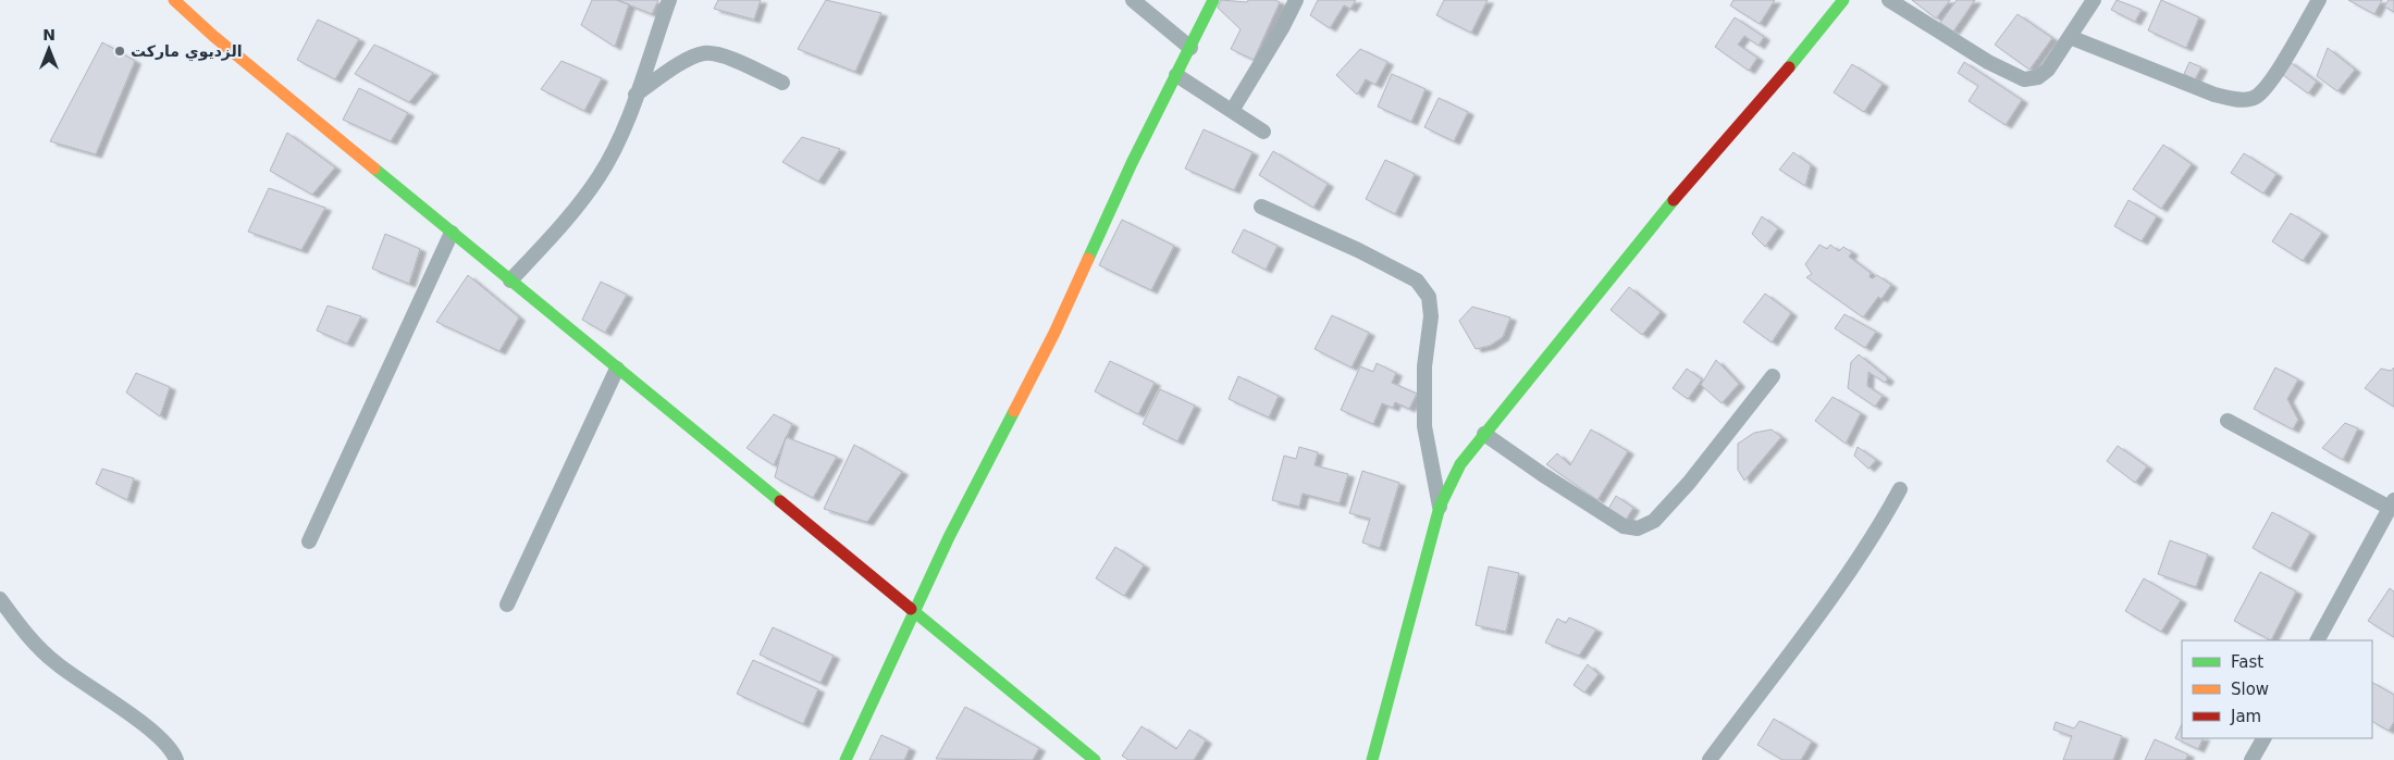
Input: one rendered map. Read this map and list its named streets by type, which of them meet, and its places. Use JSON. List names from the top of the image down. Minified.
{"places":["الزديوي ماركت"],"legend":["Fast","Slow","Jam"],"north":"top"}
